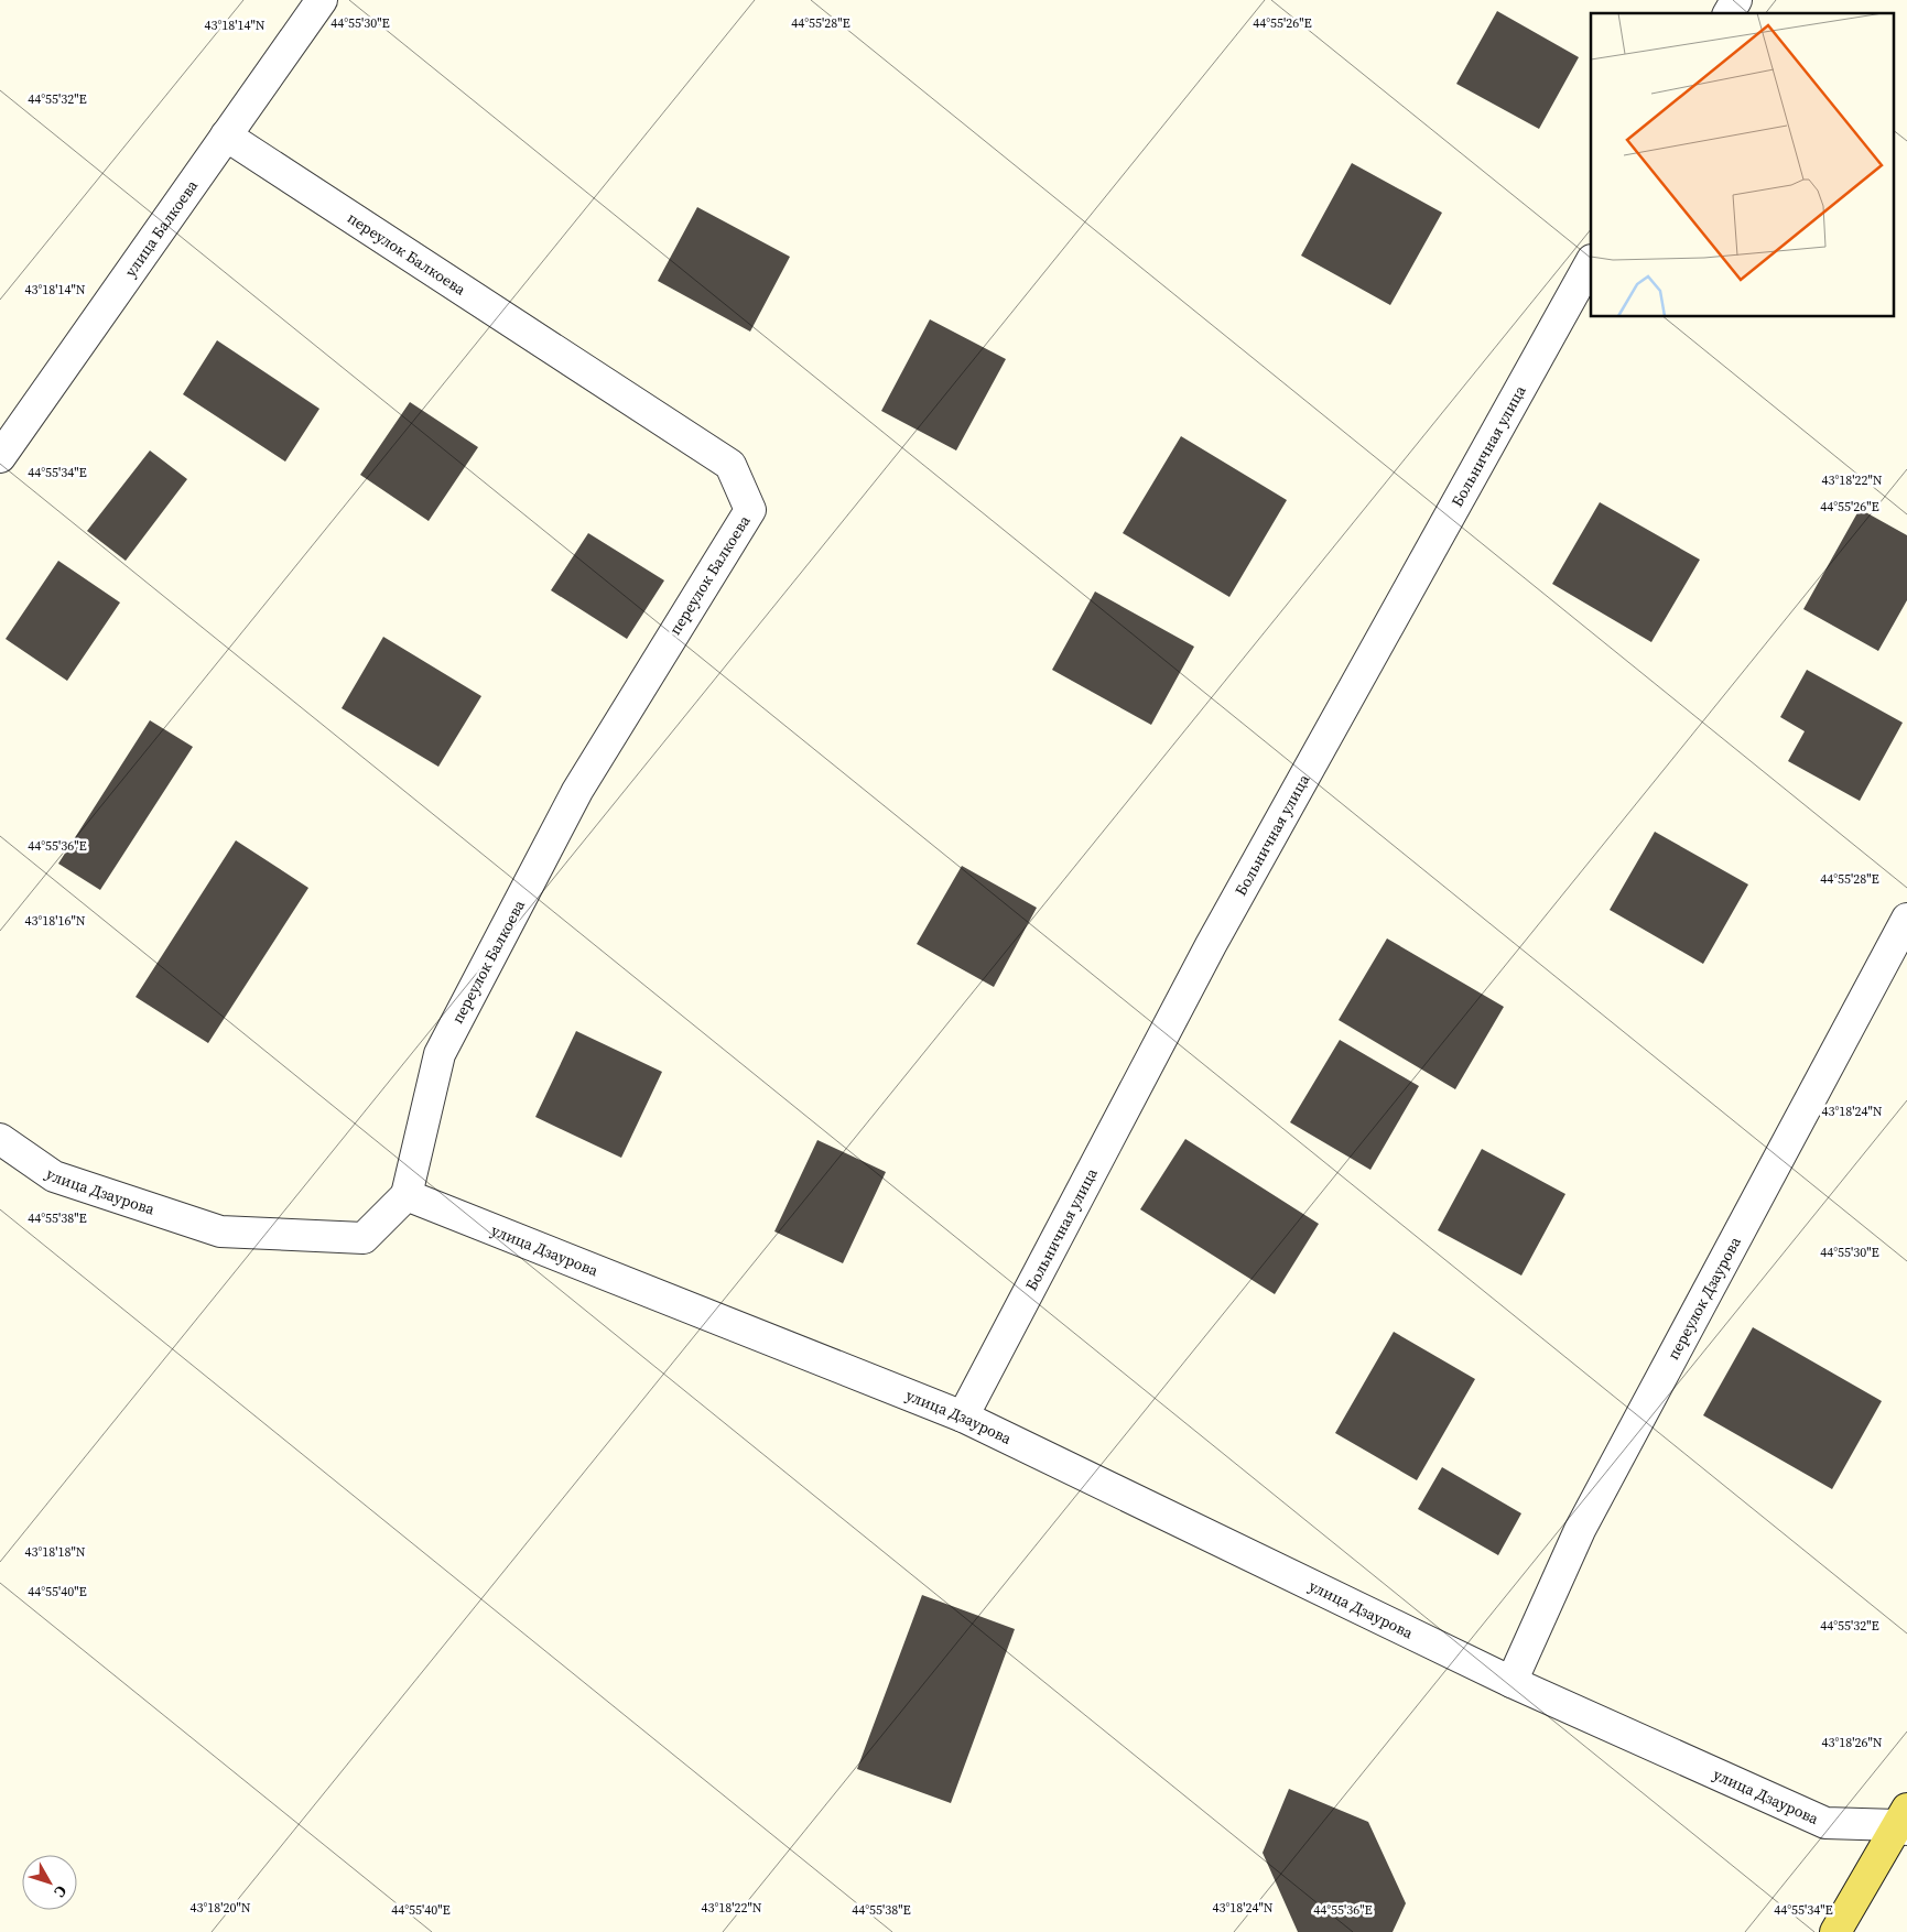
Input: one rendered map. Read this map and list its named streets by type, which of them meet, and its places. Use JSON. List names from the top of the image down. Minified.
{"streets":{"street":["улица Балкоева","переулок Балкоева","Больничная улица","улица Дзаурова","переулок Дзаурова"]},"crossings":[["улица Балкоева","переулок Балкоева"],["переулок Балкоева","улица Дзаурова"],["Больничная улица","улица Дзаурова"],["улица Дзаурова","переулок Дзаурова"]],"north":"bottom right","coordinates":["44°55'26\"E","44°55'30\"E","44°55'28\"E","43°18'14\"N","44°55'32\"E","44°55'34\"E","43°18'22\"N","44°55'36\"E","43°18'16\"N","43°18'24\"N","44°55'38\"E","43°18'18\"N","44°55'40\"E","43°18'26\"N","43°18'20\"N"]}
